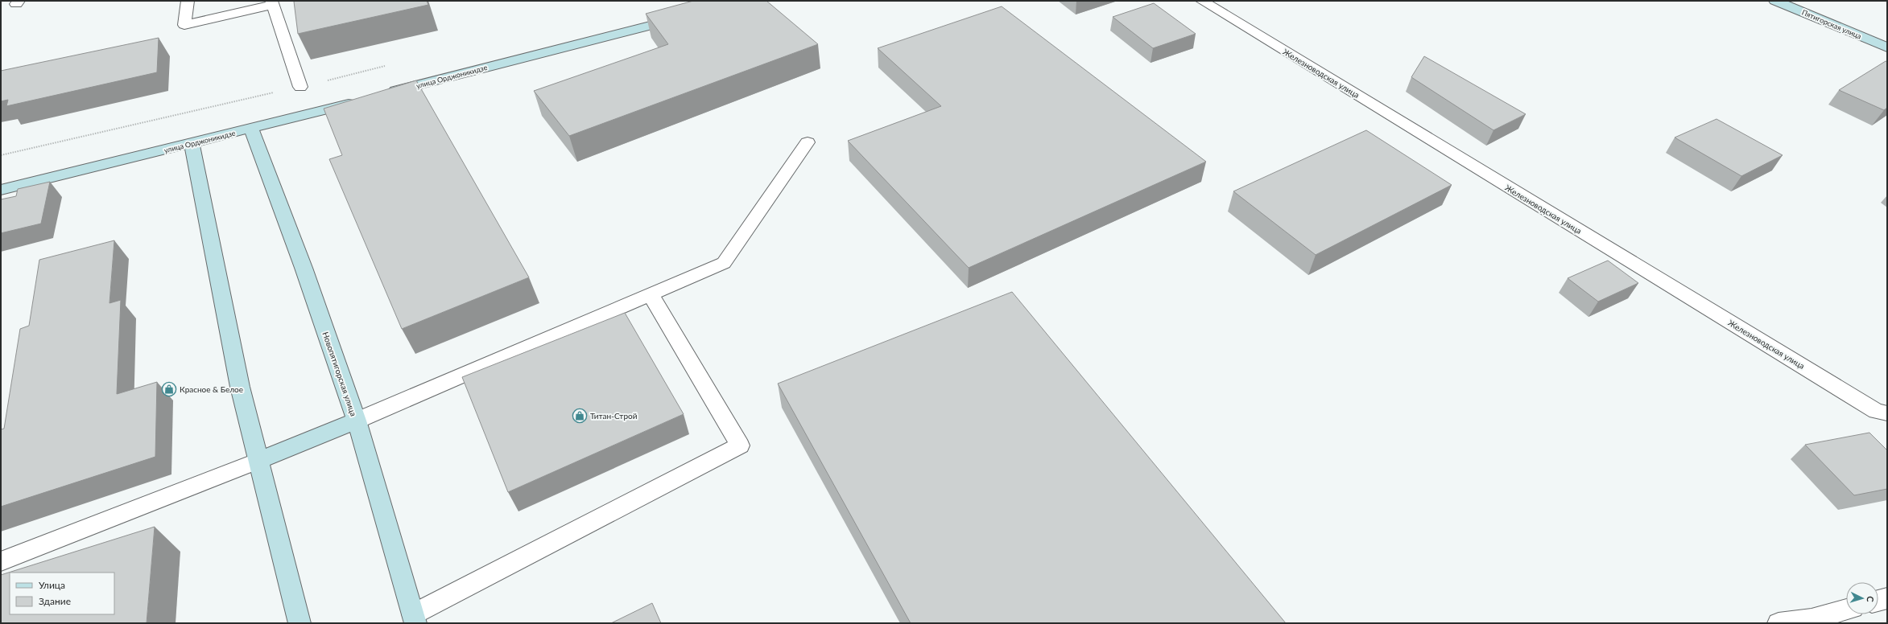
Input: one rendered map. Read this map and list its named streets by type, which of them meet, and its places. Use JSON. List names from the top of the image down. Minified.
{"streets":{"street":["Пятигорская улица","Железноводская улица","улица Орджоникидзе","Новопятигорская улица"]},"crossings":[["улица Орджоникидзе","Новопятигорская улица"]],"places":{"shop":["Красное & Белое","Титан-Строй"]},"legend":["Улица","Здание"],"north":"right"}
